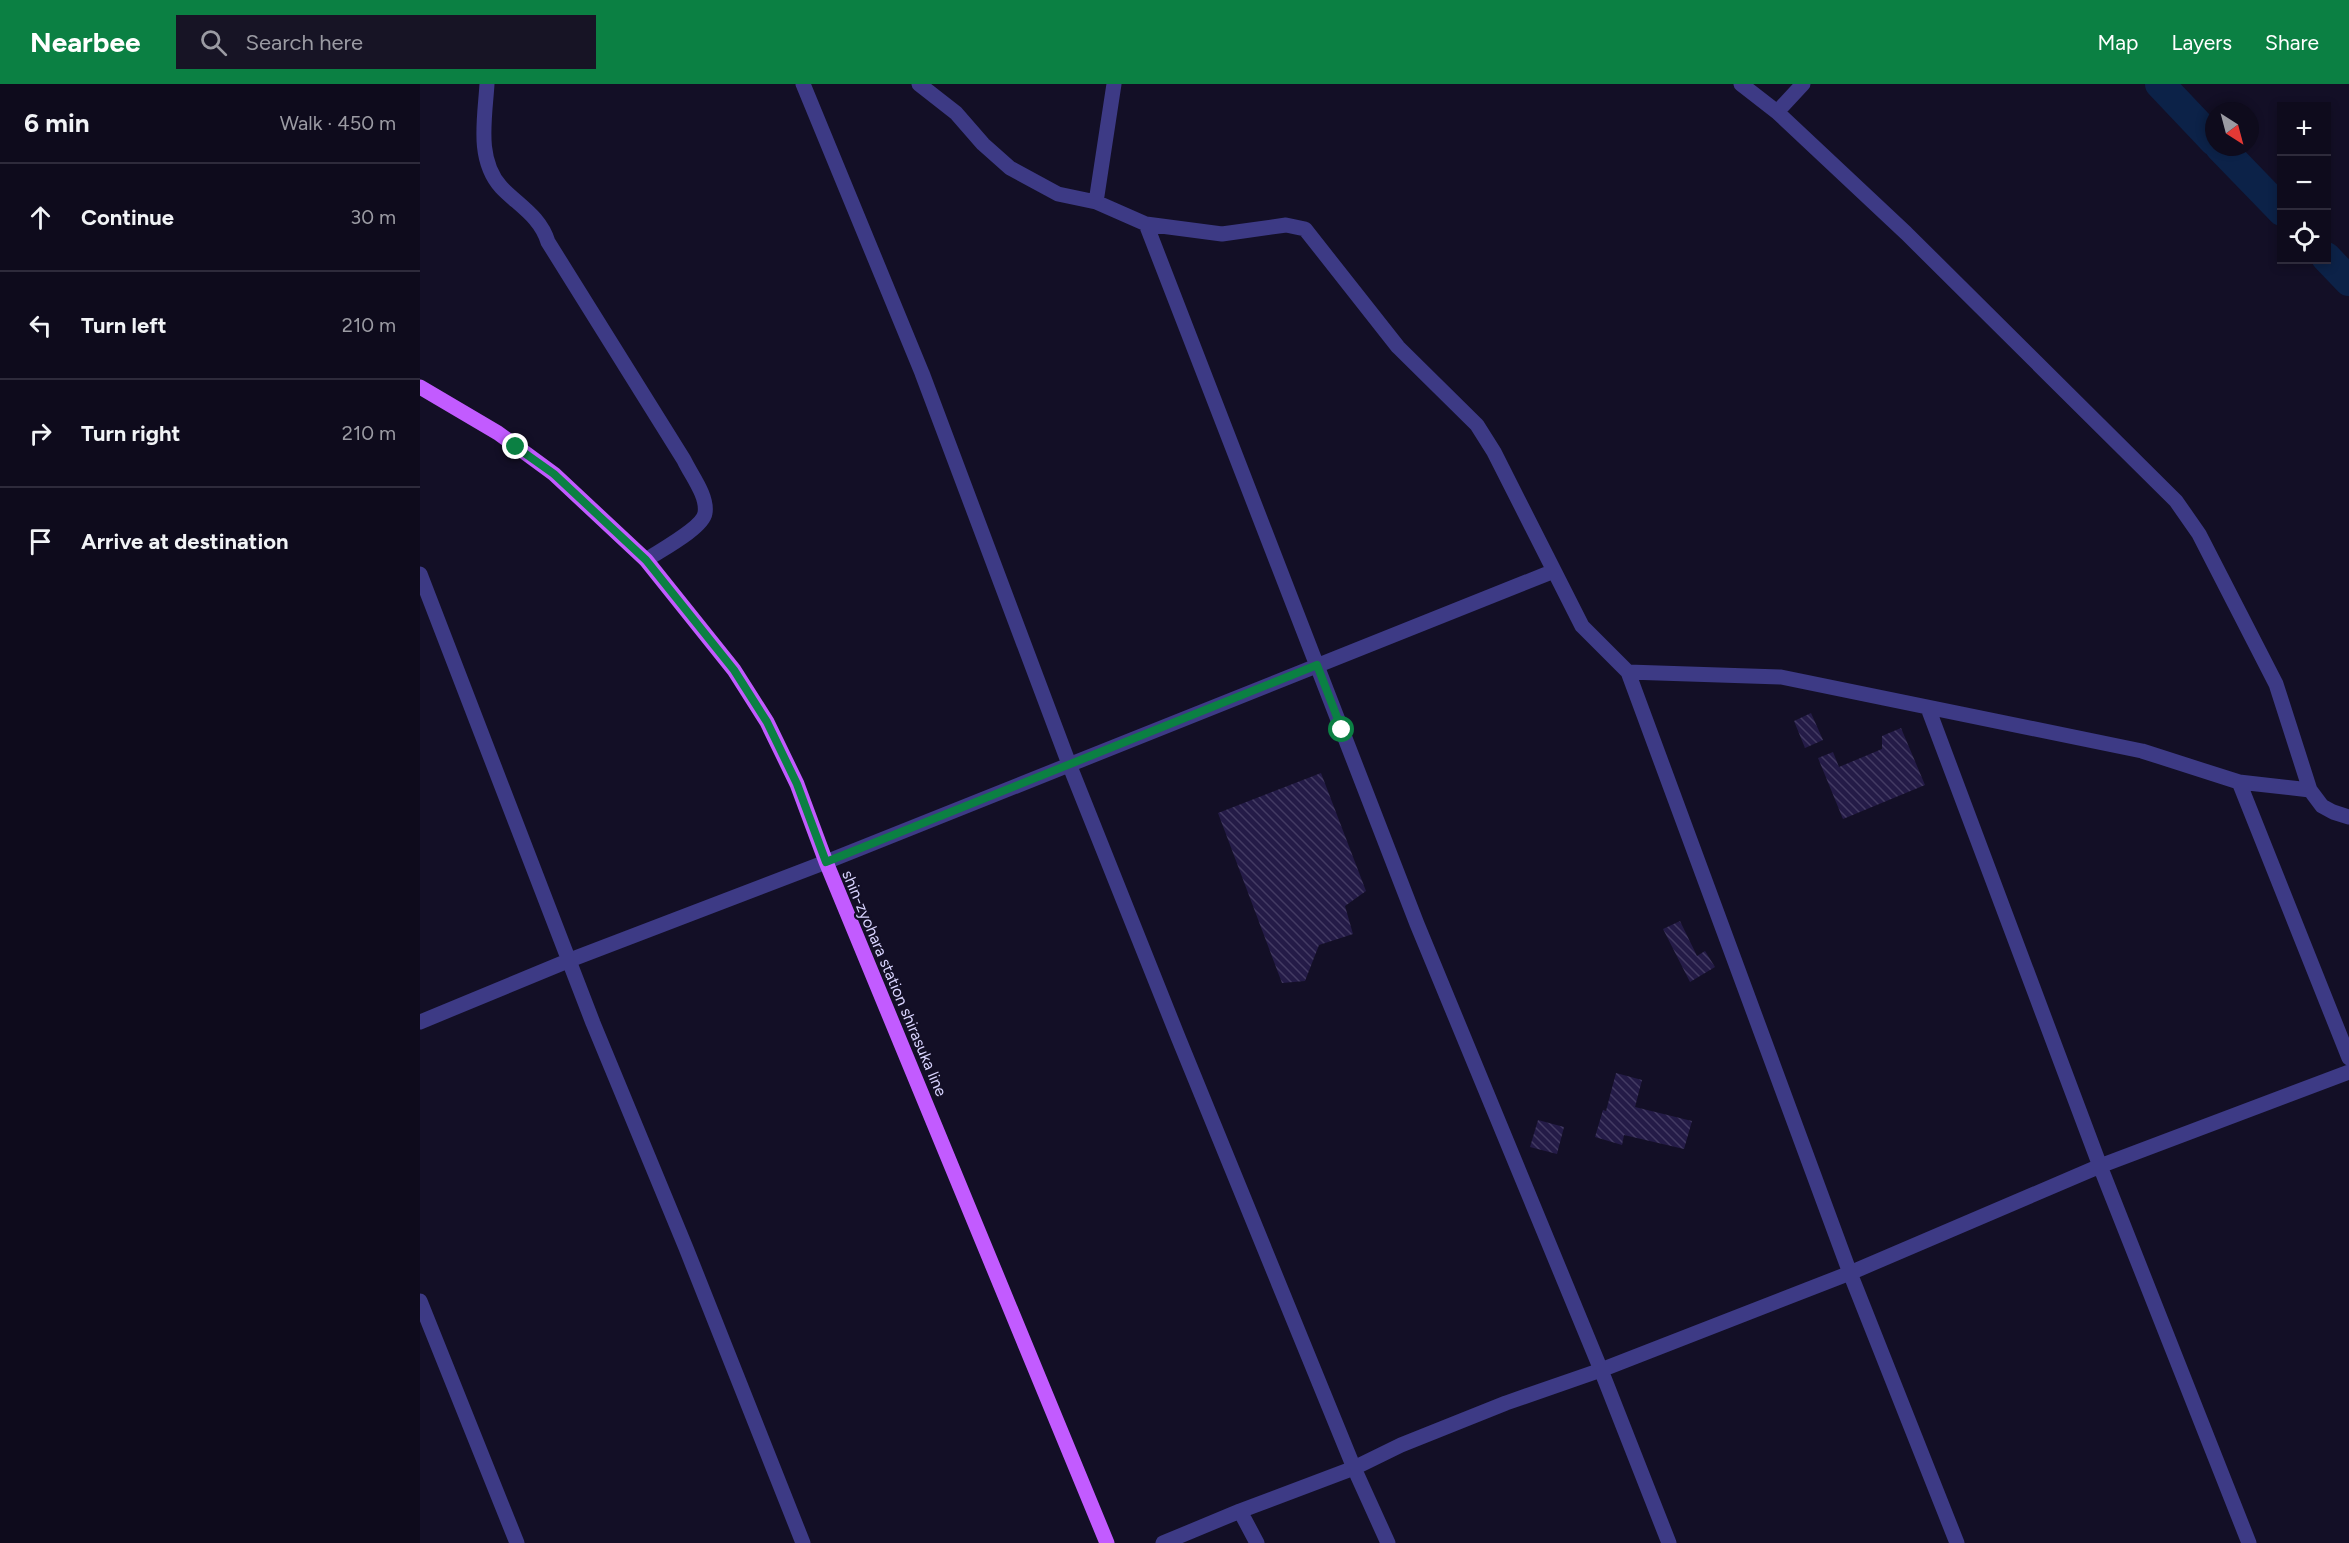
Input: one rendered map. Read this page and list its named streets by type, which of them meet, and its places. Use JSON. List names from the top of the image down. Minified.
{"streets":{"main road":["shin-zyohara station shirasuka line"]},"north":"bottom right","page":{"header":"Nearbee","search":"Search here","nav":["Map","Layers","Share"],"heading":["6 min","Walk · 450 m"],"map_buttons":["+","−"],"list":[["Continue","30 m"],["Turn left","210 m"],["Turn right","210 m"],"Arrive at destination"]}}
